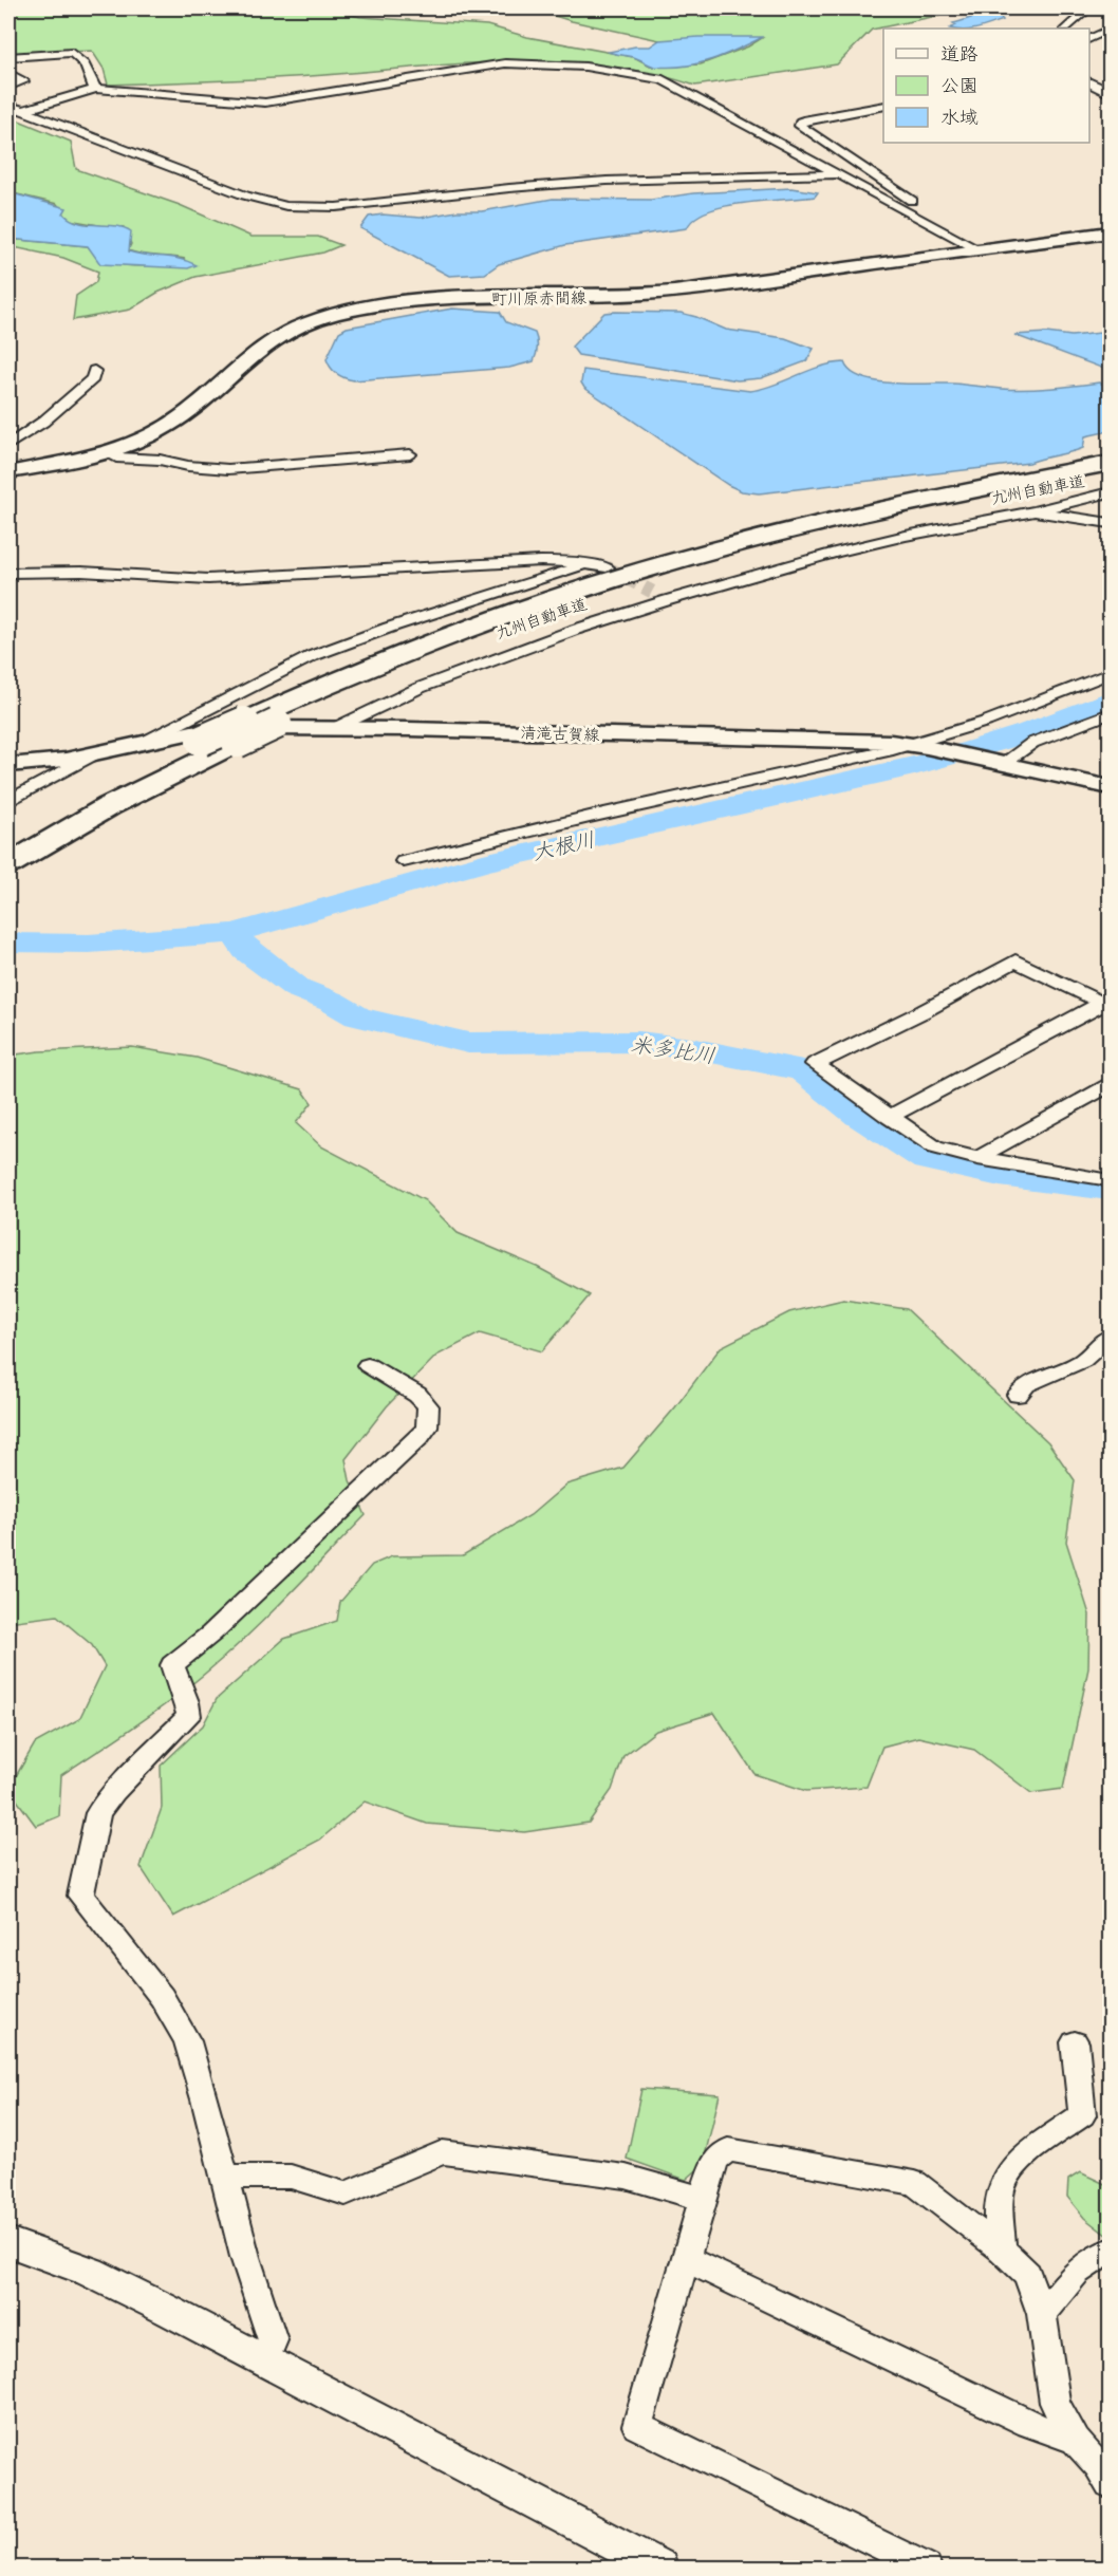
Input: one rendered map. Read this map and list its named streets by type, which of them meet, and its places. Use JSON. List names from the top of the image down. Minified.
{"streets":{"highway":["九州自動車道"],"main road":["町川原赤間線","清滝古賀線"]},"water":["大根川","米多比川"],"legend":["道路","公園","水域"]}
